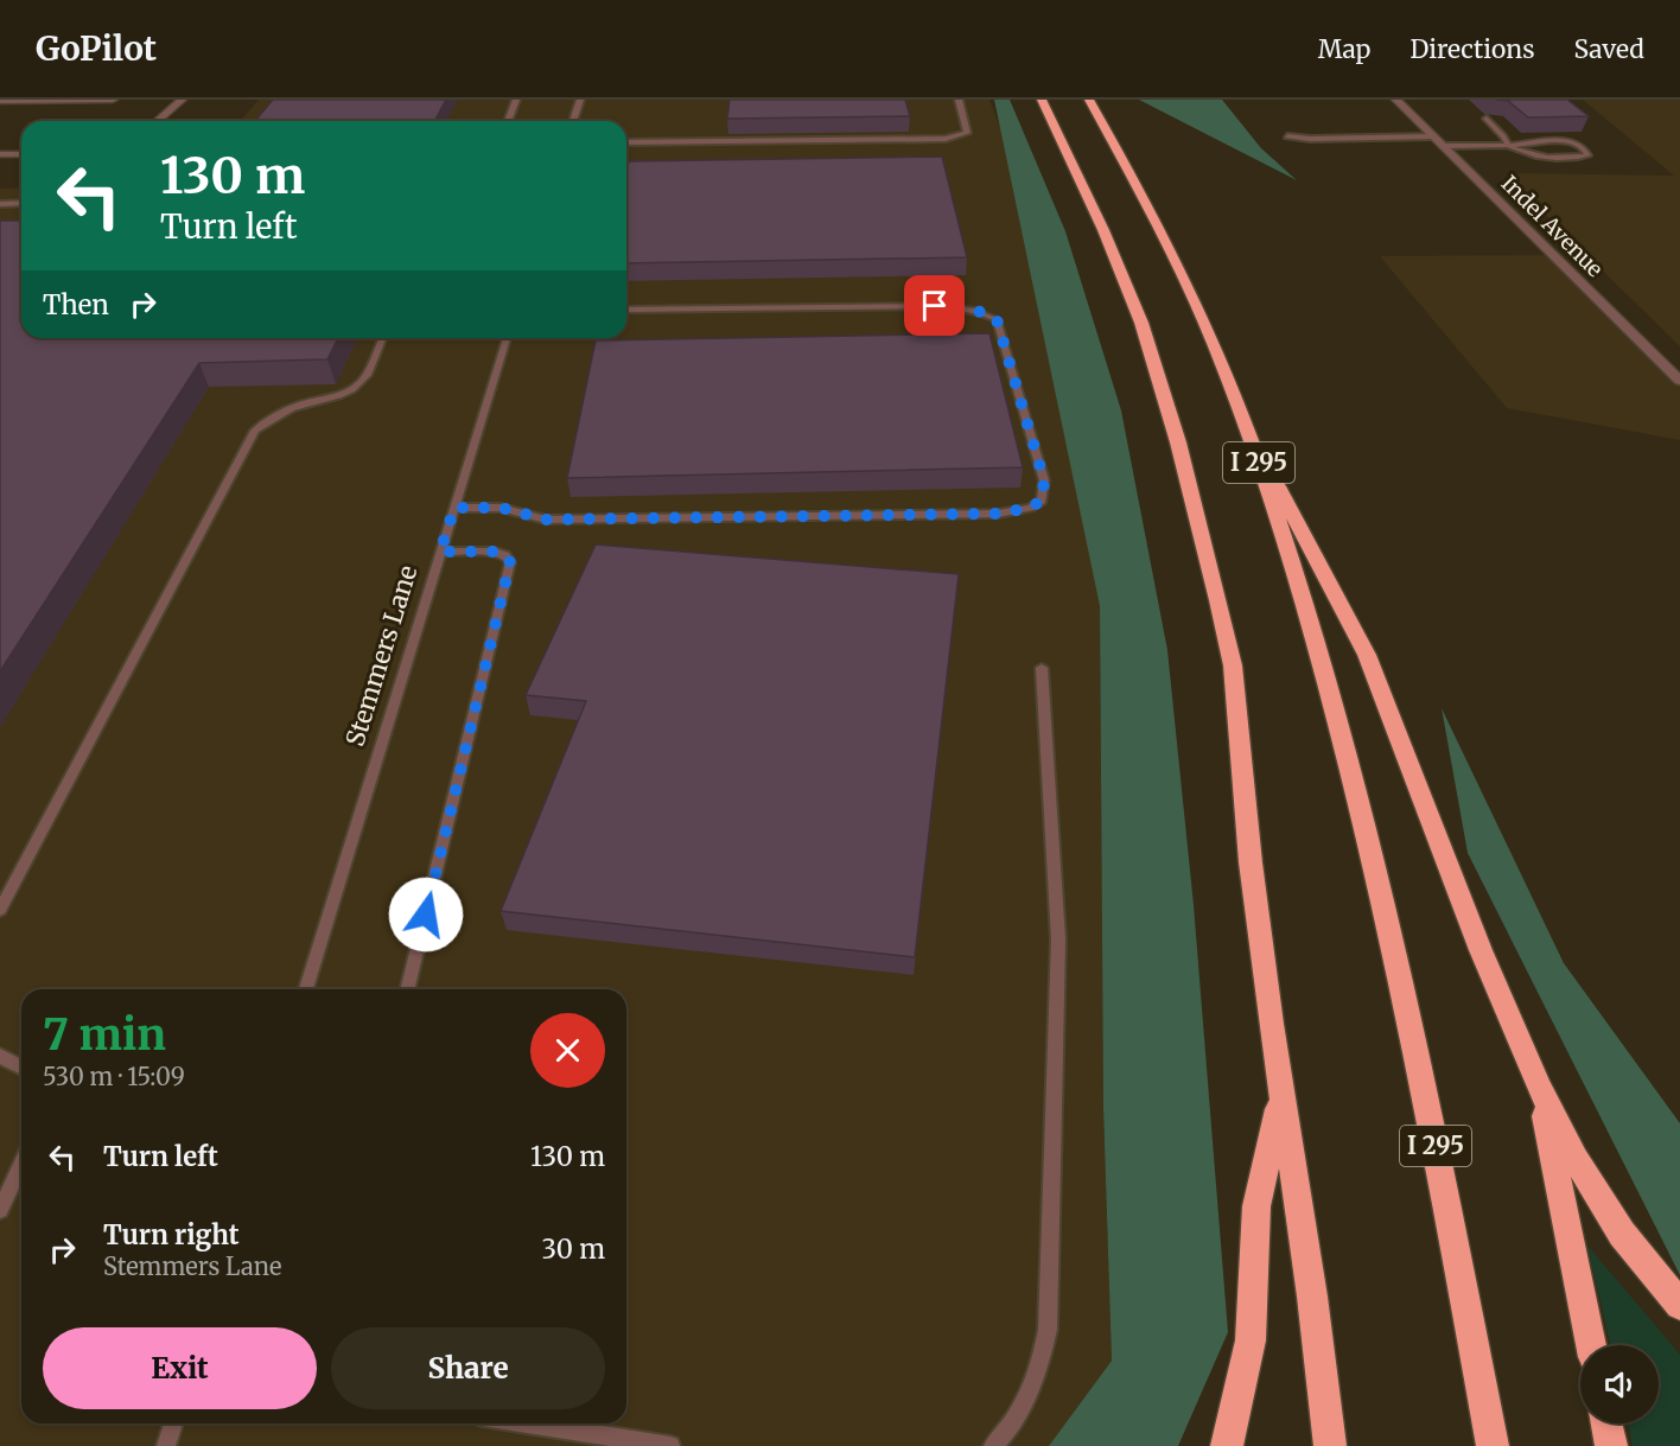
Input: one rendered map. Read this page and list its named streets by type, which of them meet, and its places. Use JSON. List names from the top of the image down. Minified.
{"streets":{"highway":["I 295"],"street":["Indel Avenue"],"lane":["Stemmers Lane"]},"page":{"header":"GoPilot","nav":["Map","Directions","Saved"],"turn":["130 m","Turn left"],"then":"Then","heading":["7 min","530 m · 15:09"],"list":[{"name":"Turn left","value":"130 m"},{"name":"Turn right","note":"Stemmers Lane","value":"30 m"}],"buttons":["Exit","Share"]}}
